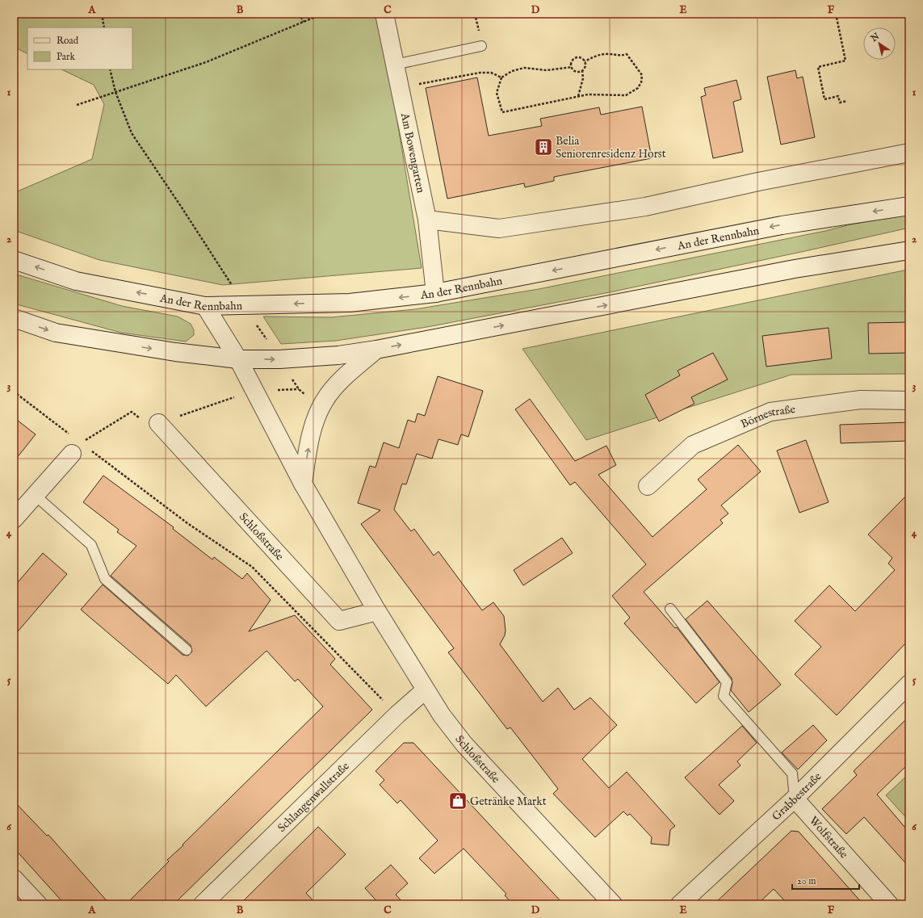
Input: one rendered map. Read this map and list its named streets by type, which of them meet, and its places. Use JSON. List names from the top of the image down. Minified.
{"streets":{"street":["Am Bowengarten","An der Rennbahn","Börnestraße","Schloßstraße","Grabbestraße","Schlangenwallstraße","Wolfstraße"]},"crossings":[["Am Bowengarten","An der Rennbahn"],["An der Rennbahn","Schloßstraße"],["Schloßstraße","Schlangenwallstraße"],["Grabbestraße","Wolfstraße"]],"places":{"building":["Belia Seniorenresidenz Horst"],"shop":["Getränke Markt"]},"legend":["Road","Park"],"scale_bar":"20 m","north":"top left","grid":{"columns":["A","B","C","D","E","F"],"rows":["1","2","3","4","5","6"]}}
